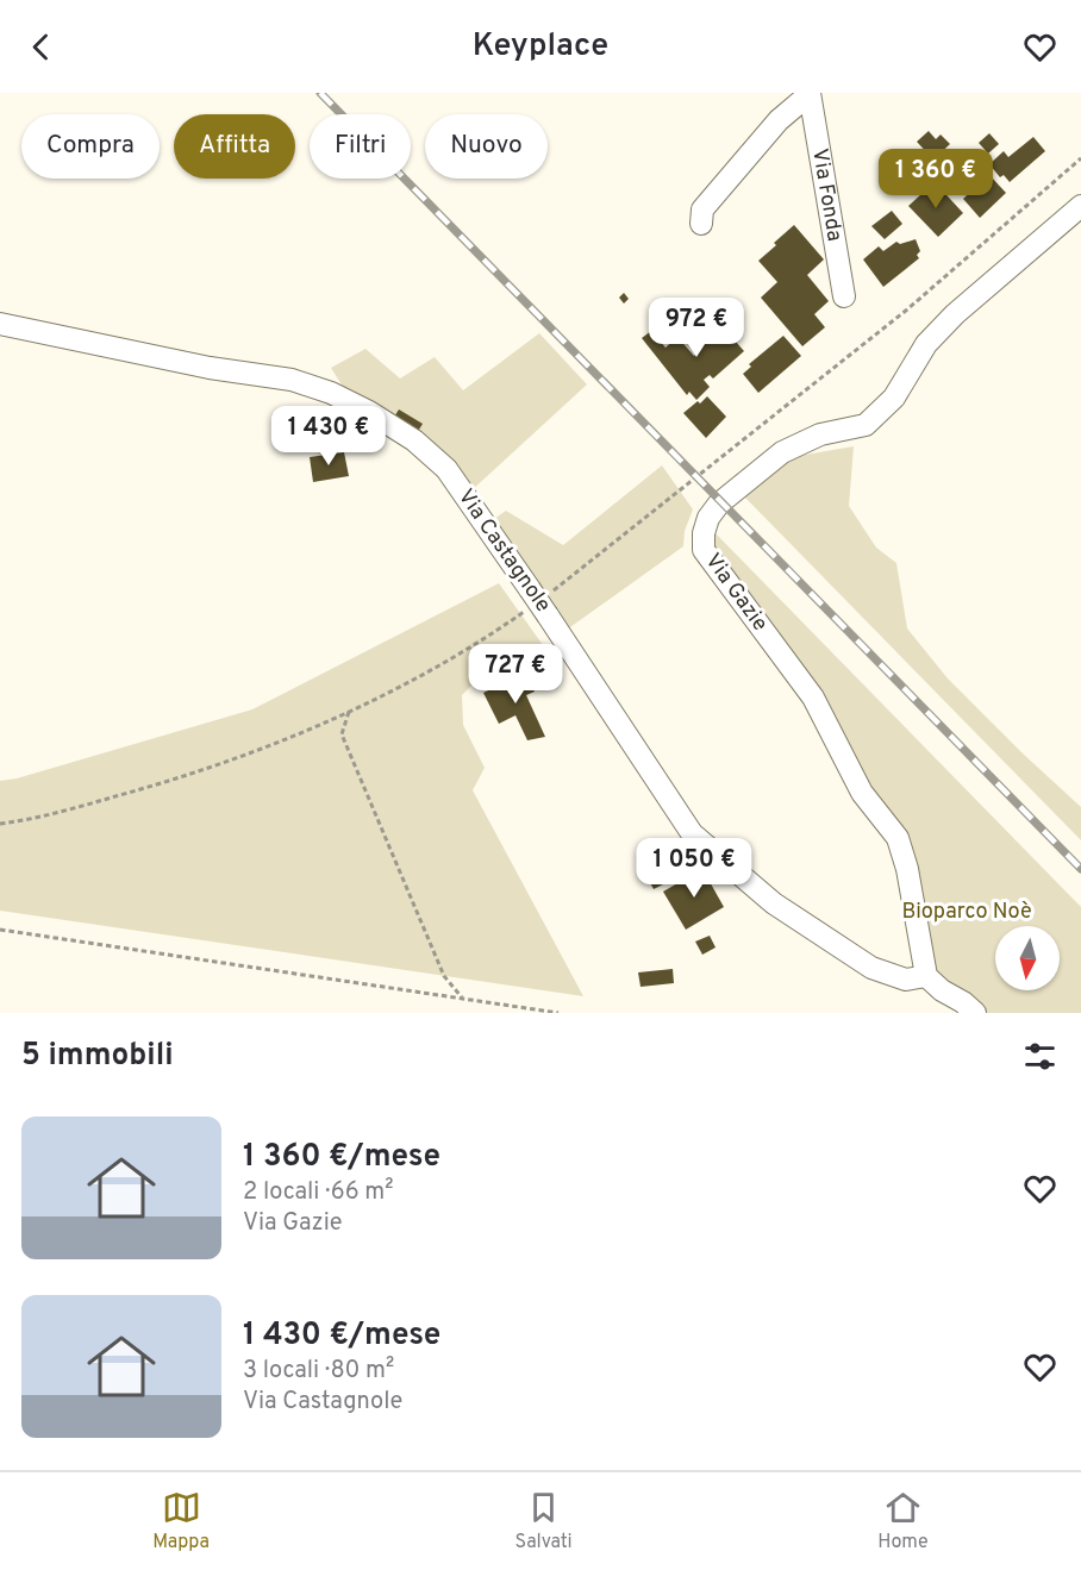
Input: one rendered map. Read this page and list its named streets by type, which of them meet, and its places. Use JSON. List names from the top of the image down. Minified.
{"streets":{"street":["Via Fonda","Via Castagnole","Via Gazie"]},"crossings":[["Via Castagnole","Via Gazie"]],"parks":["Bioparco Noè"],"north":"bottom","page":{"header":"Keyplace","chip":["Compra","Affitta","Filtri","Nuovo"],"price":["1 360 €","972 €","1 430 €","727 €","1 050 €"],"heading":"5 immobili","list":[{"name":"1 360 €/mese","note":"2 locali · 66 m² · Via Gazie"},{"name":"1 430 €/mese","note":"3 locali · 80 m² · Via Castagnole"}],"tabs":["Mappa","Salvati","Home"]}}
